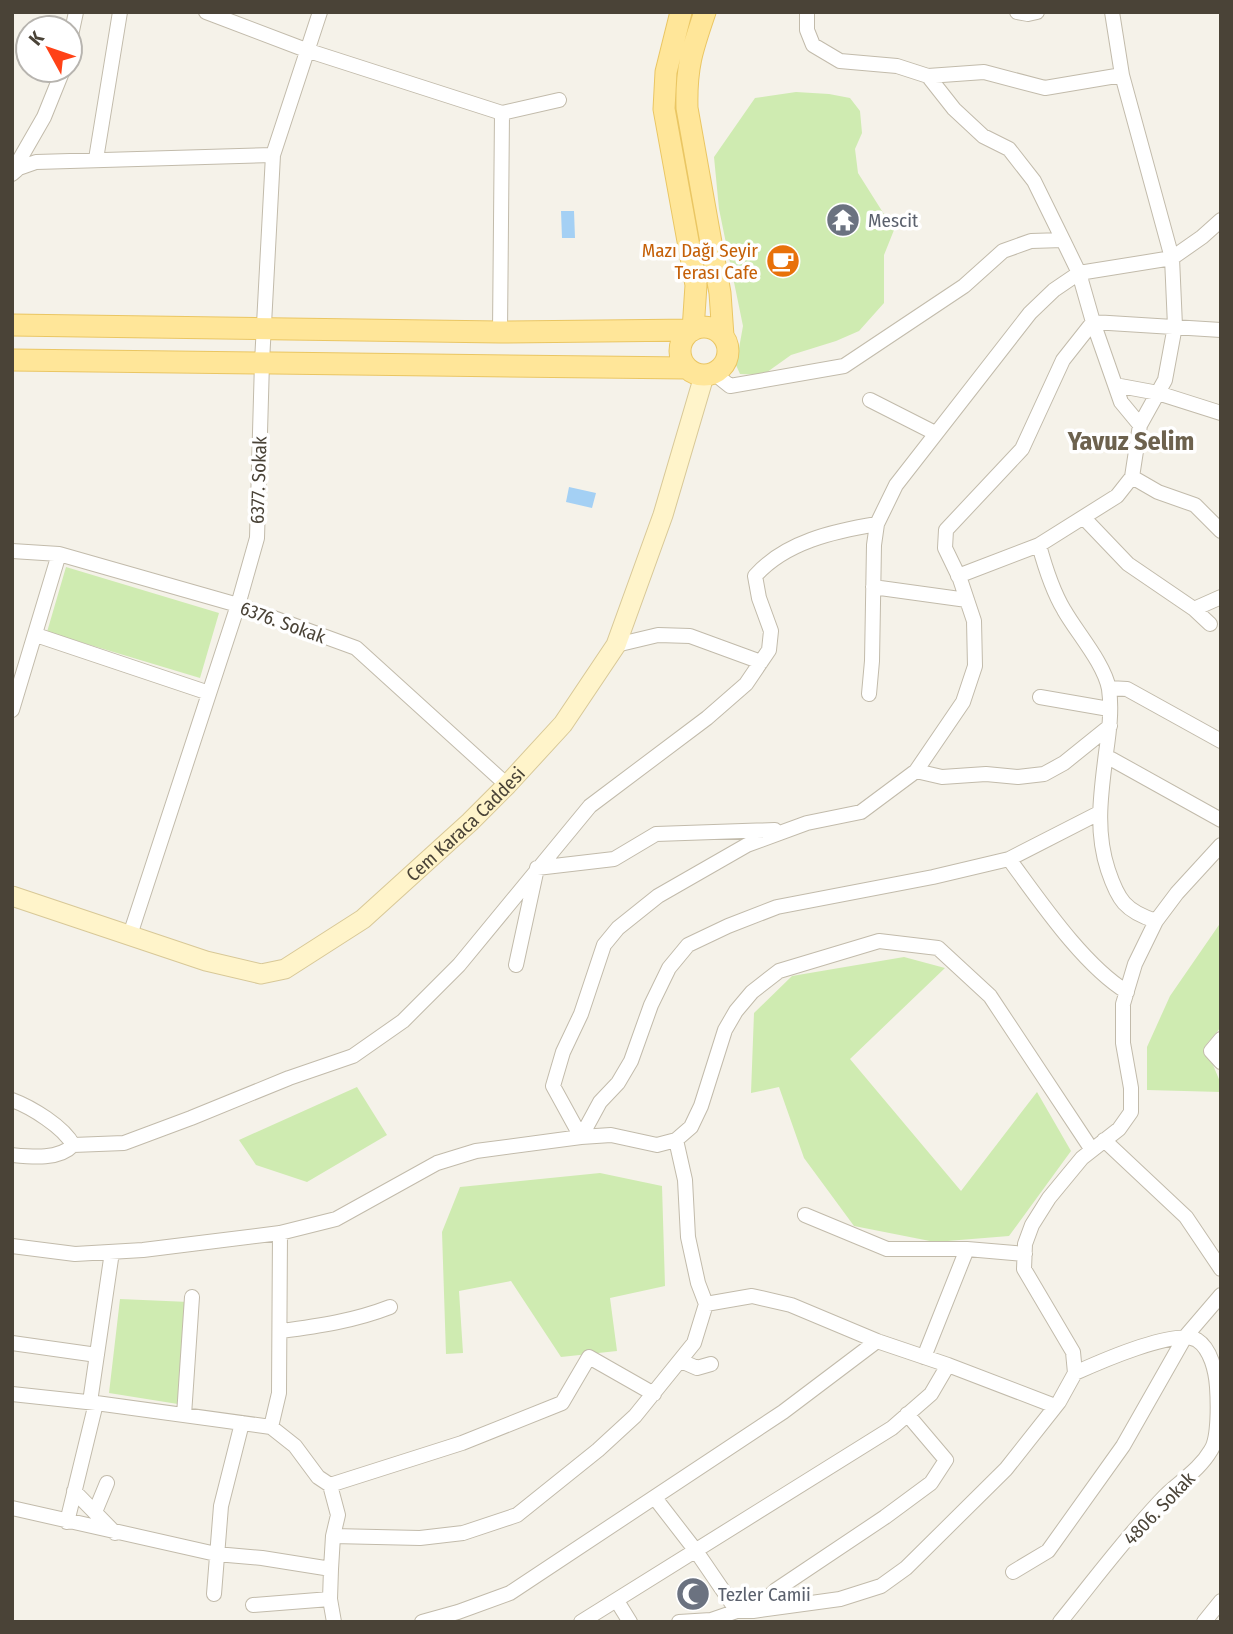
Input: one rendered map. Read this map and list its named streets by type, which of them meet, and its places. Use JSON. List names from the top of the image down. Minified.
{"streets":{"street":["6377. Sokak","6376. Sokak","Cem Karaca Caddesi","4806. Sokak"]},"crossings":[["6377. Sokak","6376. Sokak"],["6377. Sokak","Cem Karaca Caddesi"],["6376. Sokak","Cem Karaca Caddesi"]],"districts":["Yavuz Selim"],"places":{"temple":["Mescit"],"cafe":["Mazı Dağı Seyir Terası Cafe"],"mosque":["Tezler Camii"]},"north":"top left"}
